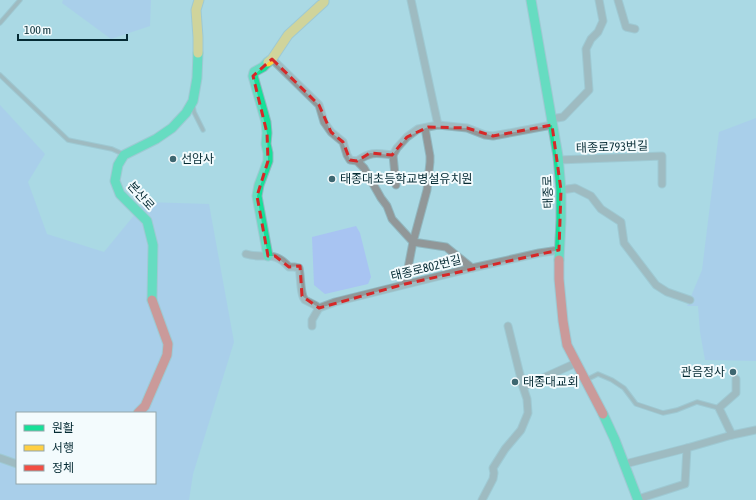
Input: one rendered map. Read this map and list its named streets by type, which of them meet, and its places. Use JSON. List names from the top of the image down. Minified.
{"streets":{"street":["태종로793번길","태종로","본산로","태종로802번길"]},"crossings":[["태종로793번길","태종로"],["태종로","태종로802번길"]],"places":["선암사","태종대초등학교병설유치원","관음정사","태종대교회"],"legend":["원활","서행","정체"],"scale_bar":"100 m"}
